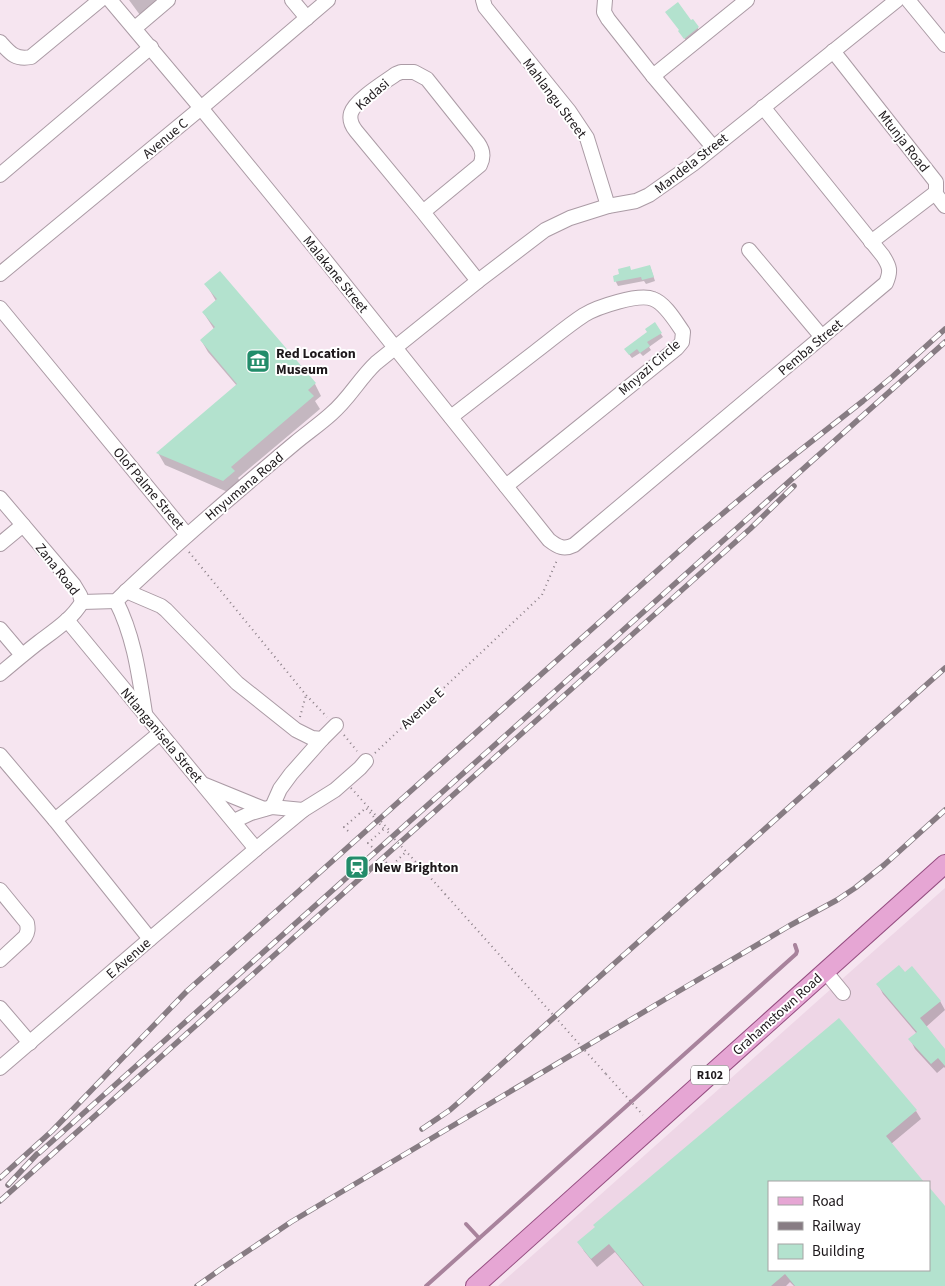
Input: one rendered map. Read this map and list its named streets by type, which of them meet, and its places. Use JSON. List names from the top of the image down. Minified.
{"streets":{"main road":["Grahamstown Road","R102"],"street":["Kadasi","Mahlangu Street","Avenue C","Mtunja Road","Mandela Street","Malakane Street","Pemba Street","Mnyazi Circle","Hnyumana Road","Olof Palme Street","Zana Road","Ntlanganisela Street","E Avenue"],"path":["Avenue E"]},"crossings":[["Kadasi","Mandela Street"],["Mahlangu Street","Mandela Street"],["Avenue C","Malakane Street"],["Mtunja Road","Mandela Street"],["Mandela Street","Malakane Street"],["Mandela Street","Pemba Street"],["Mandela Street","Hnyumana Road"],["Malakane Street","Pemba Street"],["Malakane Street","Mnyazi Circle"],["Malakane Street","Hnyumana Road"],["Malakane Street","Avenue E"],["Pemba Street","Avenue E"],["Hnyumana Road","Olof Palme Street"],["Olof Palme Street","Avenue E"],["Zana Road","Ntlanganisela Street"],["Ntlanganisela Street","E Avenue"]],"places":{"museum":["Red Location Museum"],"station":["New Brighton"]},"legend":["Road","Railway","Building"]}
